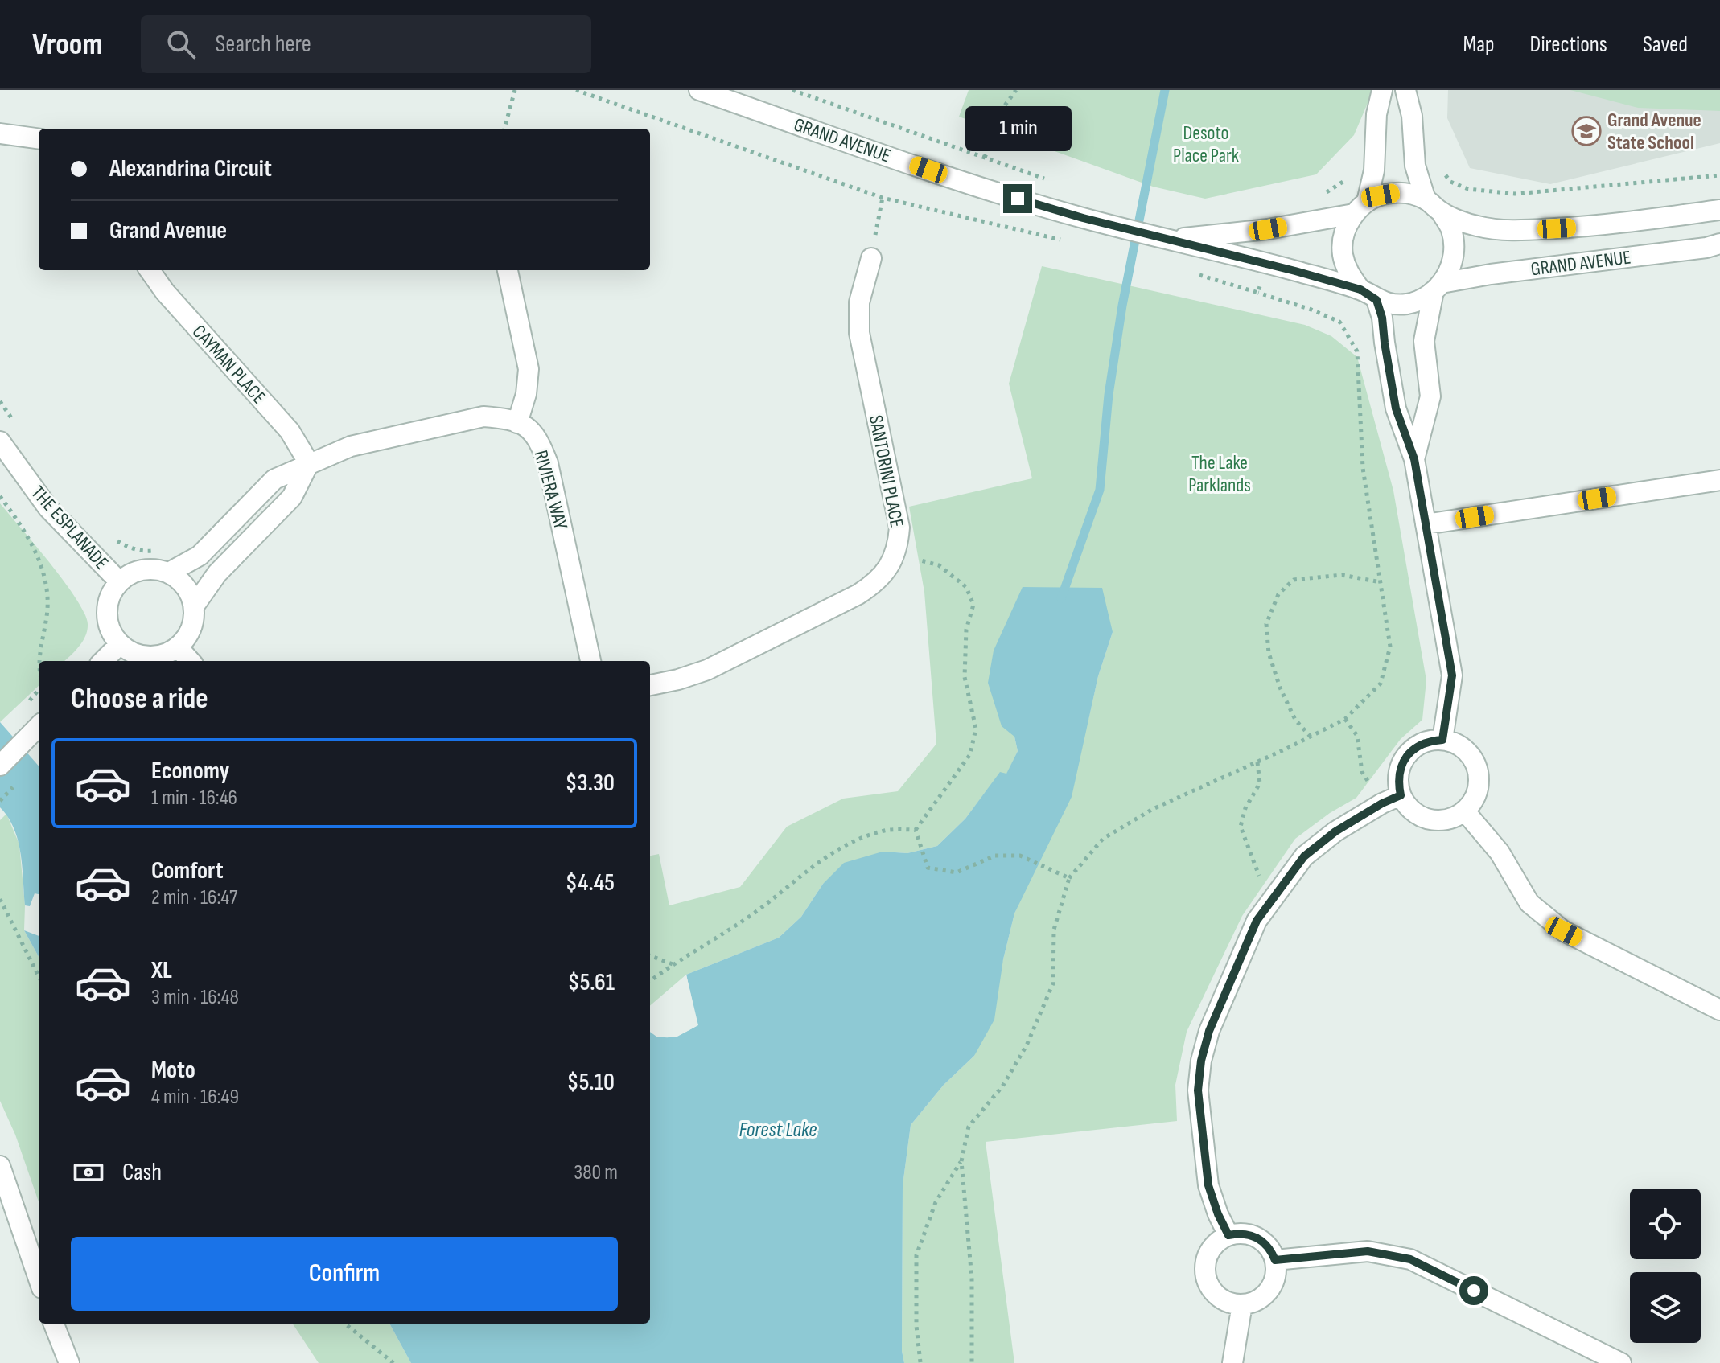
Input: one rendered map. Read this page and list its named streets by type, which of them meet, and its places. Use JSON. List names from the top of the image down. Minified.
{"streets":{"street":["GRAND AVENUE","CAYMAN PLACE","SANTORINI PLACE","RIVIERA WAY","THE ESPLANADE"]},"water":["Forest Lake"],"parks":["Desoto Place Park","The Lake Parklands"],"places":{"school or university":["Grand Avenue State School"]},"page":{"header":"Vroom","search":"Search here","nav":["Map","Directions","Saved"],"bubble":"1 min","banner":["Alexandrina Circuit","Grand Avenue"],"heading":"Choose a ride","list":[{"name":"Economy","note":"1 min · 16:46","value":"$3.30"},{"name":"Comfort","note":"2 min · 16:47","value":"$4.45"},{"name":"XL","note":"3 min · 16:48","value":"$5.61"},{"name":"Moto","note":"4 min · 16:49","value":"$5.10"}],"pay":["Cash","380 m"],"buttons":"Confirm"}}
